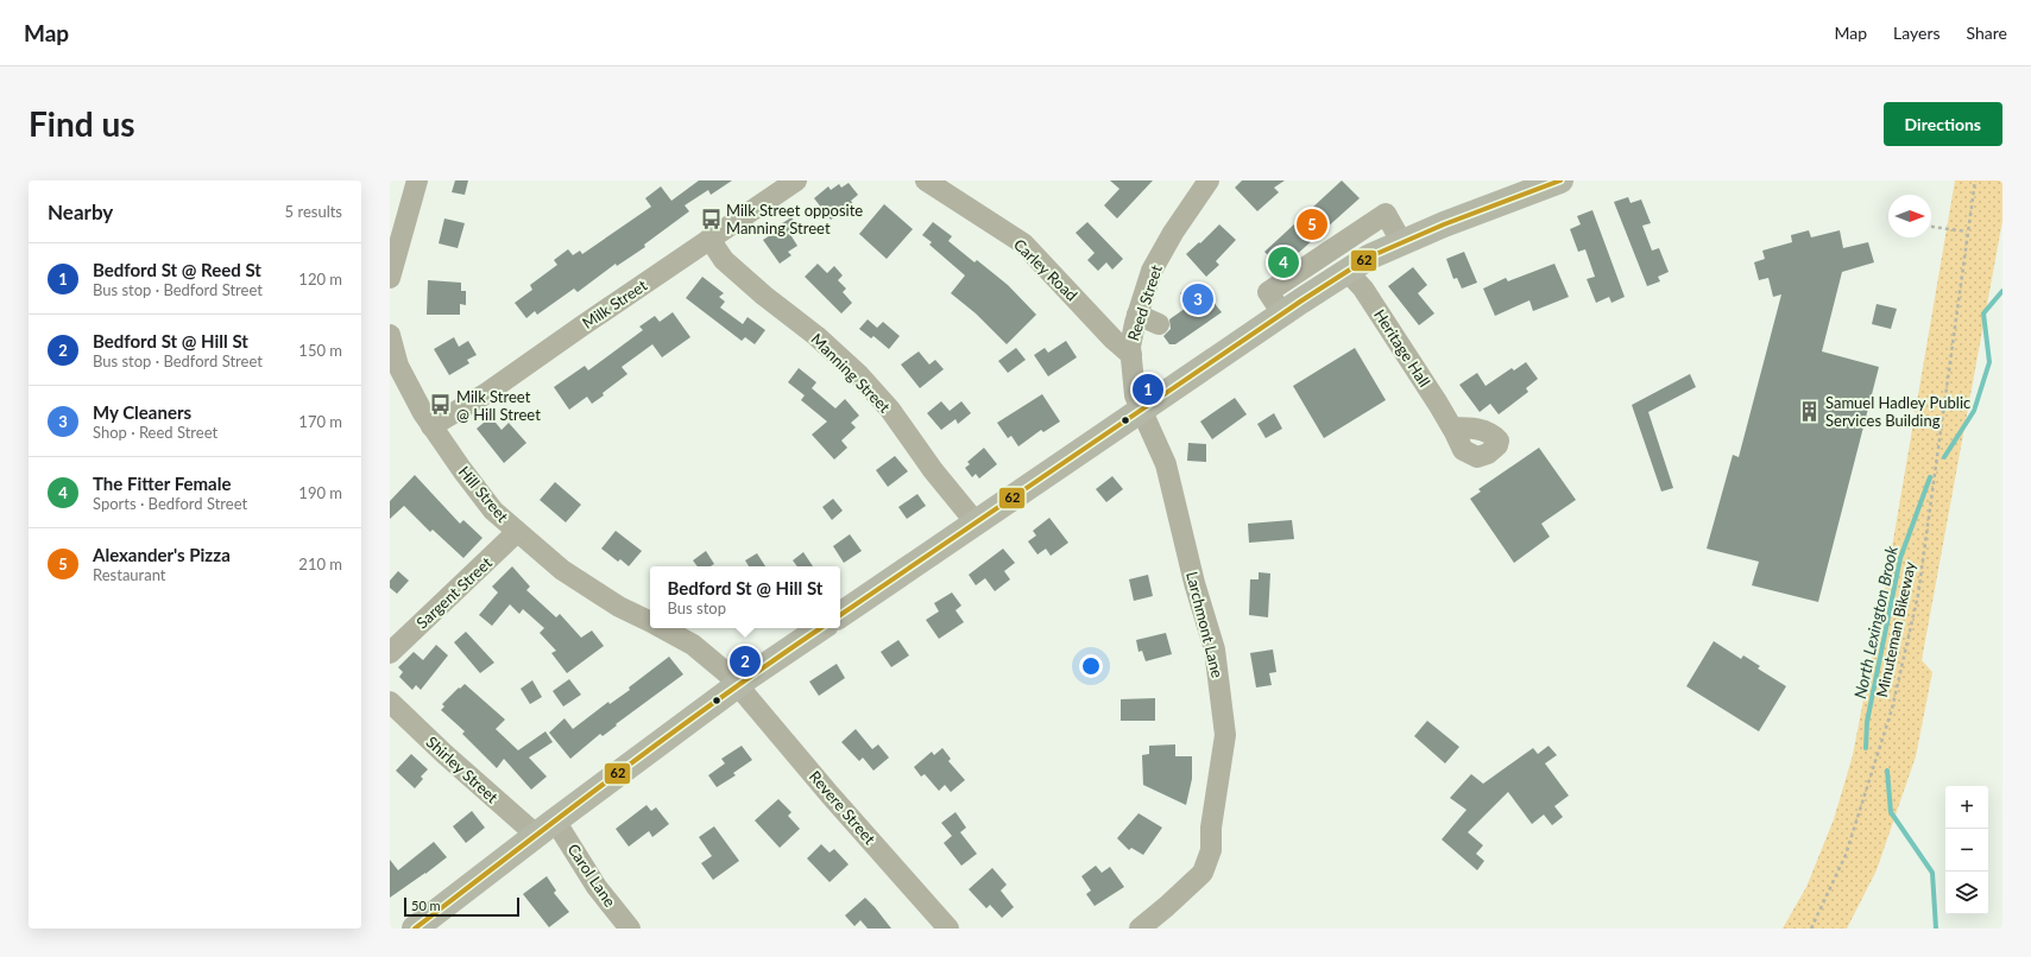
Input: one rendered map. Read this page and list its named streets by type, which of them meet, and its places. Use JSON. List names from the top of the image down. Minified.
{"streets":{"street":["Carley Road","Reed Street","Milk Street","Heritage Hall","Manning Street","Hill Street","Sargent Street","Larchmont Lane","Shirley Street","Revere Street","Carol Lane"],"path":["Minuteman Bikeway"]},"crossings":[["Carley Road","Reed Street"],["Reed Street","Larchmont Lane"],["Milk Street","Manning Street"],["Milk Street","Hill Street"],["Hill Street","Sargent Street"],["Hill Street","Revere Street"],["Shirley Street","Carol Lane"]],"water":["North Lexington Brook"],"places":{"bus stop":["Milk Street opposite Manning Street","Milk Street @ Hill Street"],"building":["Samuel Hadley Public Services Building"]},"lines":["transit line 62"],"scale_bar":"50 m","north":"right","page":{"header":"Map","nav":["Map","Layers","Share"],"buttons":"Directions","title":"Find us","heading":["Nearby","5 results"],"pins":["5","4","3","1","2"],"list":[{"mark":"1","name":"Bedford St @ Reed St","note":"Bus stop · Bedford Street","value":"120 m"},{"mark":"2","name":"Bedford St @ Hill St","note":"Bus stop · Bedford Street","value":"150 m"},{"mark":"3","name":"My Cleaners","note":"Shop · Reed Street","value":"170 m"},{"mark":"4","name":"The Fitter Female","note":"Sports · Bedford Street","value":"190 m"},{"mark":"5","name":"Alexander's Pizza","note":"Restaurant","value":"210 m"}],"popup":["Bedford St @ Hill St","Bus stop"],"map_buttons":["+","−"],"scale":"50 m"}}
